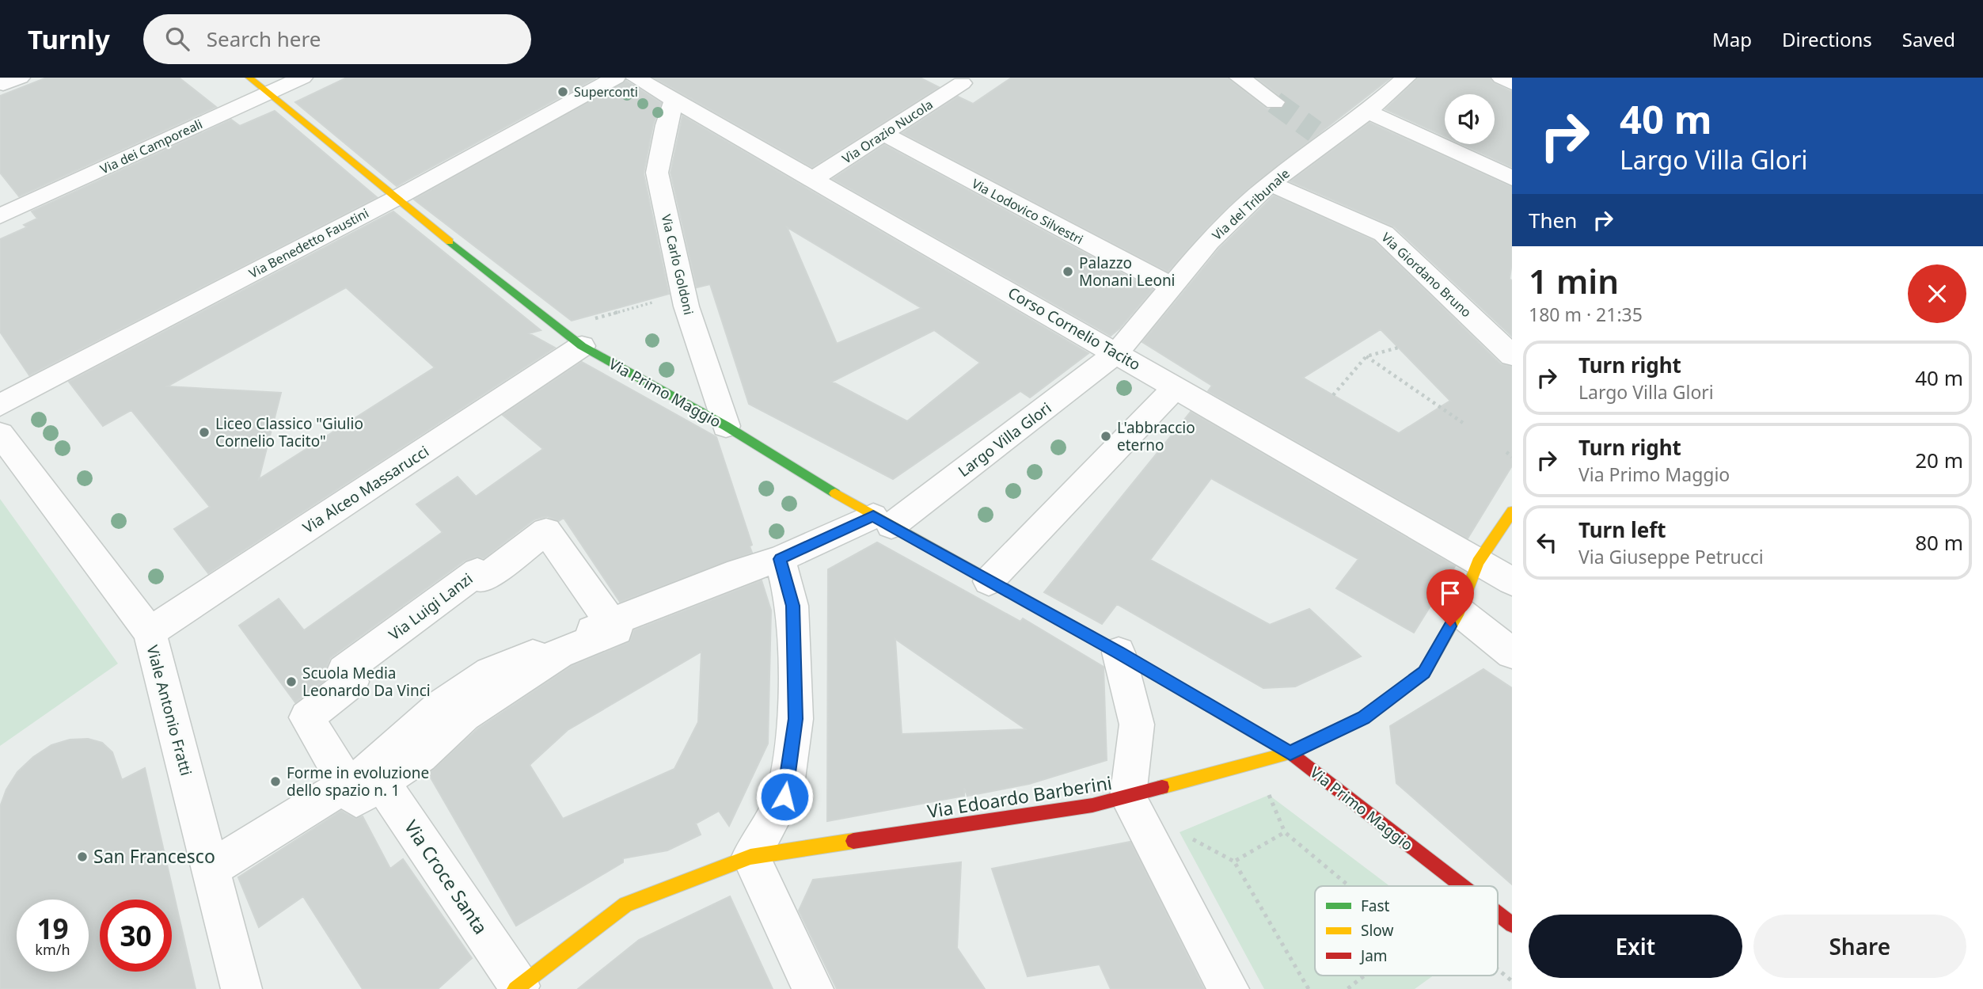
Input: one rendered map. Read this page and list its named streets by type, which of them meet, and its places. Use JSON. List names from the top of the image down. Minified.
{"streets":{"street":["Via Orazio Nucola","Via dei Camporeali","Via del Tribunale","Via Lodovico Silvestri","Via Benedetto Faustini","Via Carlo Goldoni","Via Giordano Bruno","Corso Cornelio Tacito","Via Primo Maggio","Largo Villa Glori","Via Alceo Massarucci","Via Luigi Lanzi","Viale Antonio Fratti","Via Edoardo Barberini","Via Croce Santa"]},"crossings":[["Via Orazio Nucola","Via Lodovico Silvestri"],["Via Orazio Nucola","Corso Cornelio Tacito"],["Via dei Camporeali","Via Primo Maggio"],["Via del Tribunale","Via Lodovico Silvestri"],["Via del Tribunale","Via Giordano Bruno"],["Via del Tribunale","Corso Cornelio Tacito"],["Via del Tribunale","Largo Villa Glori"],["Via Benedetto Faustini","Via Primo Maggio"],["Via Carlo Goldoni","Corso Cornelio Tacito"],["Via Carlo Goldoni","Via Primo Maggio"],["Corso Cornelio Tacito","Largo Villa Glori"],["Corso Cornelio Tacito","Via Edoardo Barberini"],["Via Primo Maggio","Largo Villa Glori"],["Via Primo Maggio","Via Alceo Massarucci"],["Via Primo Maggio","Via Edoardo Barberini"],["Via Alceo Massarucci","Viale Antonio Fratti"],["Via Luigi Lanzi","Via Croce Santa"],["Via Edoardo Barberini","Via Croce Santa"]],"places":["Superconti","Palazzo Monani Leoni","Liceo Classico \"Giulio Cornelio Tacito\"","L'abbraccio eterno","Scuola Media Leonardo Da Vinci","Forme in evoluzione dello spazio n. 1","San Francesco"],"legend":["Fast","Slow","Jam"],"page":{"header":"Turnly","search":"Search here","nav":["Map","Directions","Saved"],"turn":["40 m","Largo Villa Glori"],"then":"Then","heading":["1 min","180 m · 21:35"],"list":[{"name":"Turn right","note":"Largo Villa Glori","value":"40 m"},{"name":"Turn right","note":"Via Primo Maggio","value":"20 m"},{"name":"Turn left","note":"Via Giuseppe Petrucci","value":"80 m"}],"speed":"19 km/h","limit":"30","buttons":["Exit","Share"]}}
